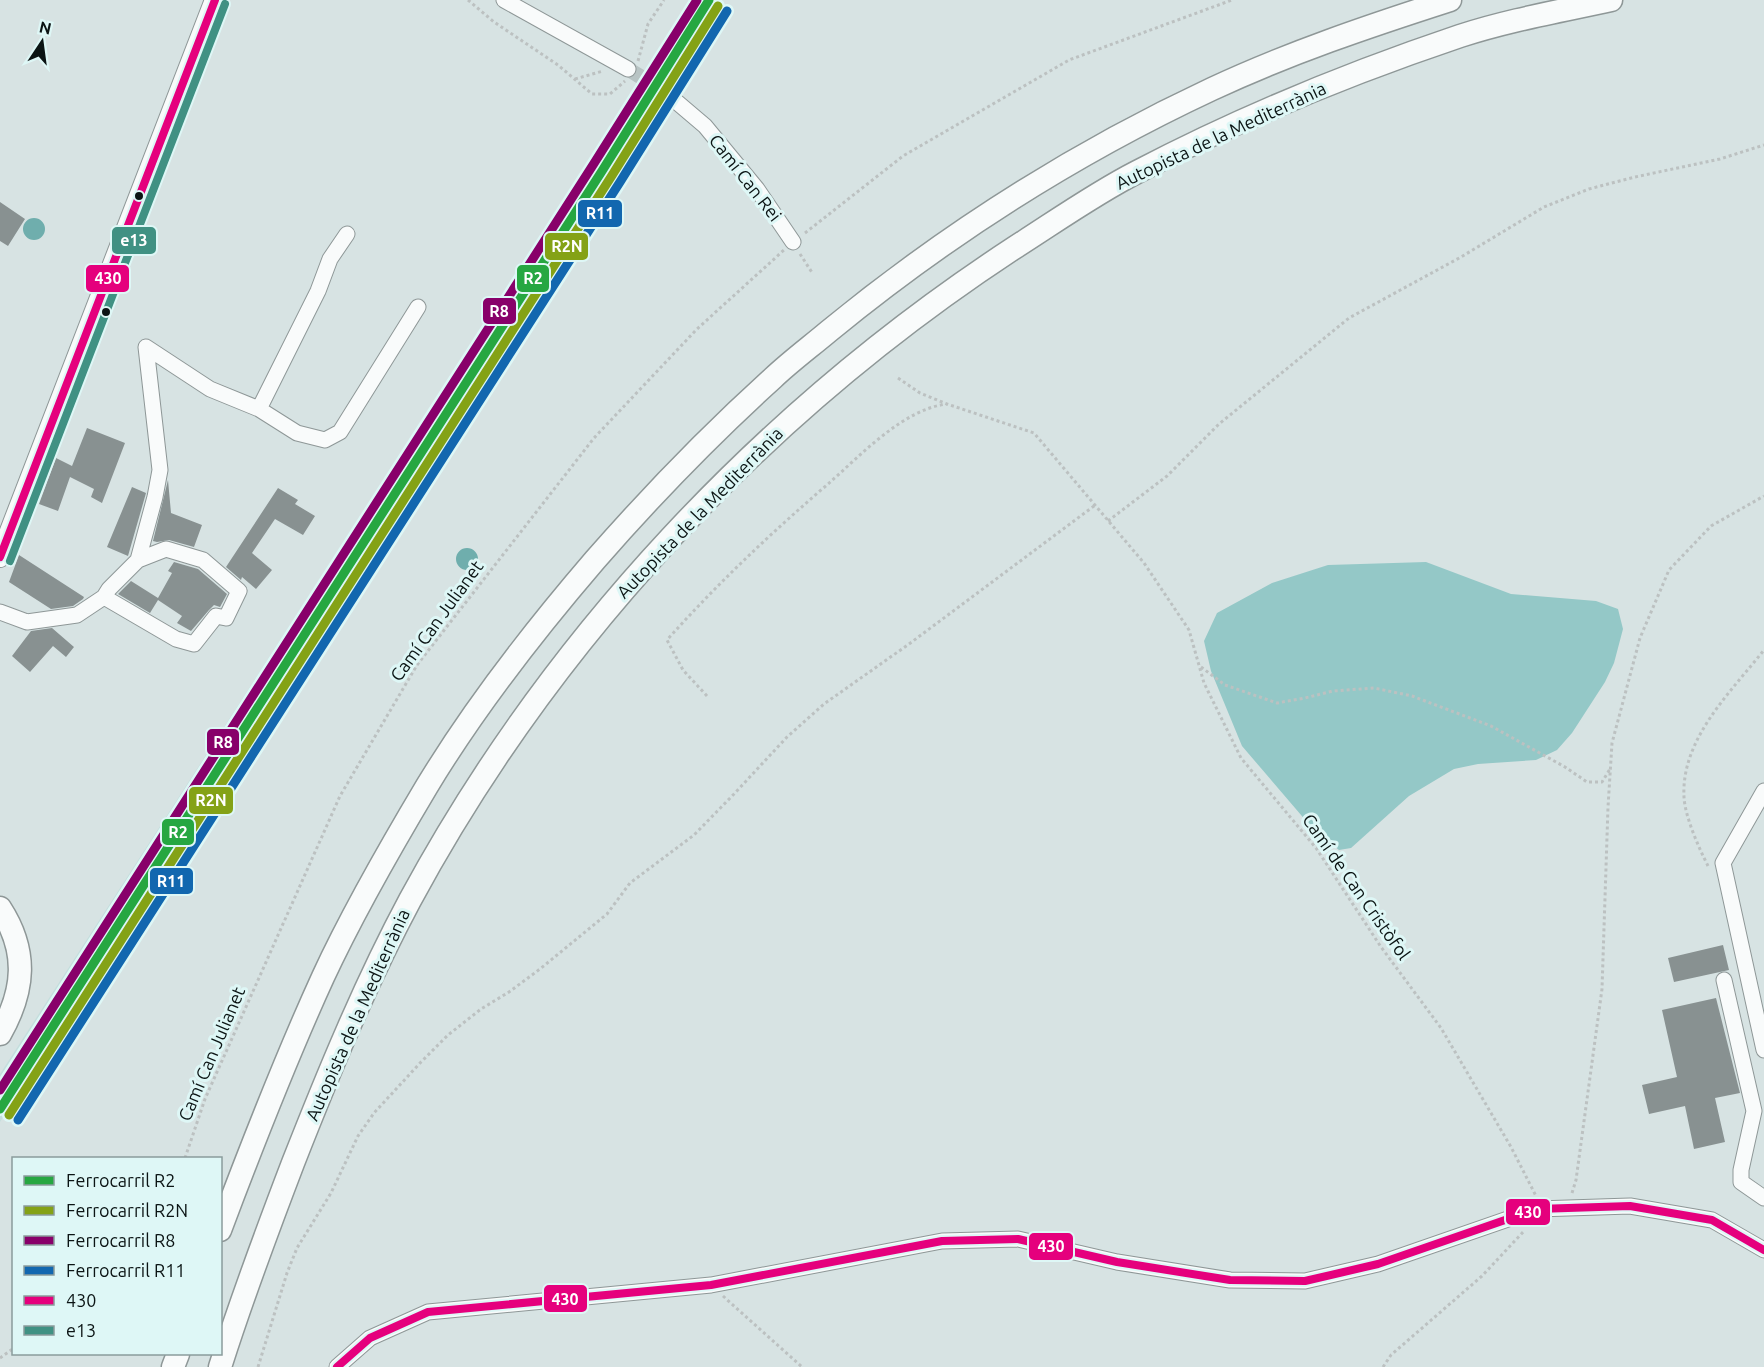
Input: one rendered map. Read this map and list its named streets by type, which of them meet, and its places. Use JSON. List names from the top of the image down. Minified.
{"streets":{"highway":["Autopista de la Mediterrània"],"street":["Camí Can Rei"],"path":["Camí Can Julianet","Camí de Can Cristòfol"]},"crossings":[["Camí Can Rei","Camí Can Julianet"]],"lines":["rail line R2","rail line R8","transit line 430","transit line e13","rail line R2N","rail line R11"],"legend":["Ferrocarril R2","Ferrocarril R2N","Ferrocarril R8","Ferrocarril R11","430","e13"],"north":"top"}
